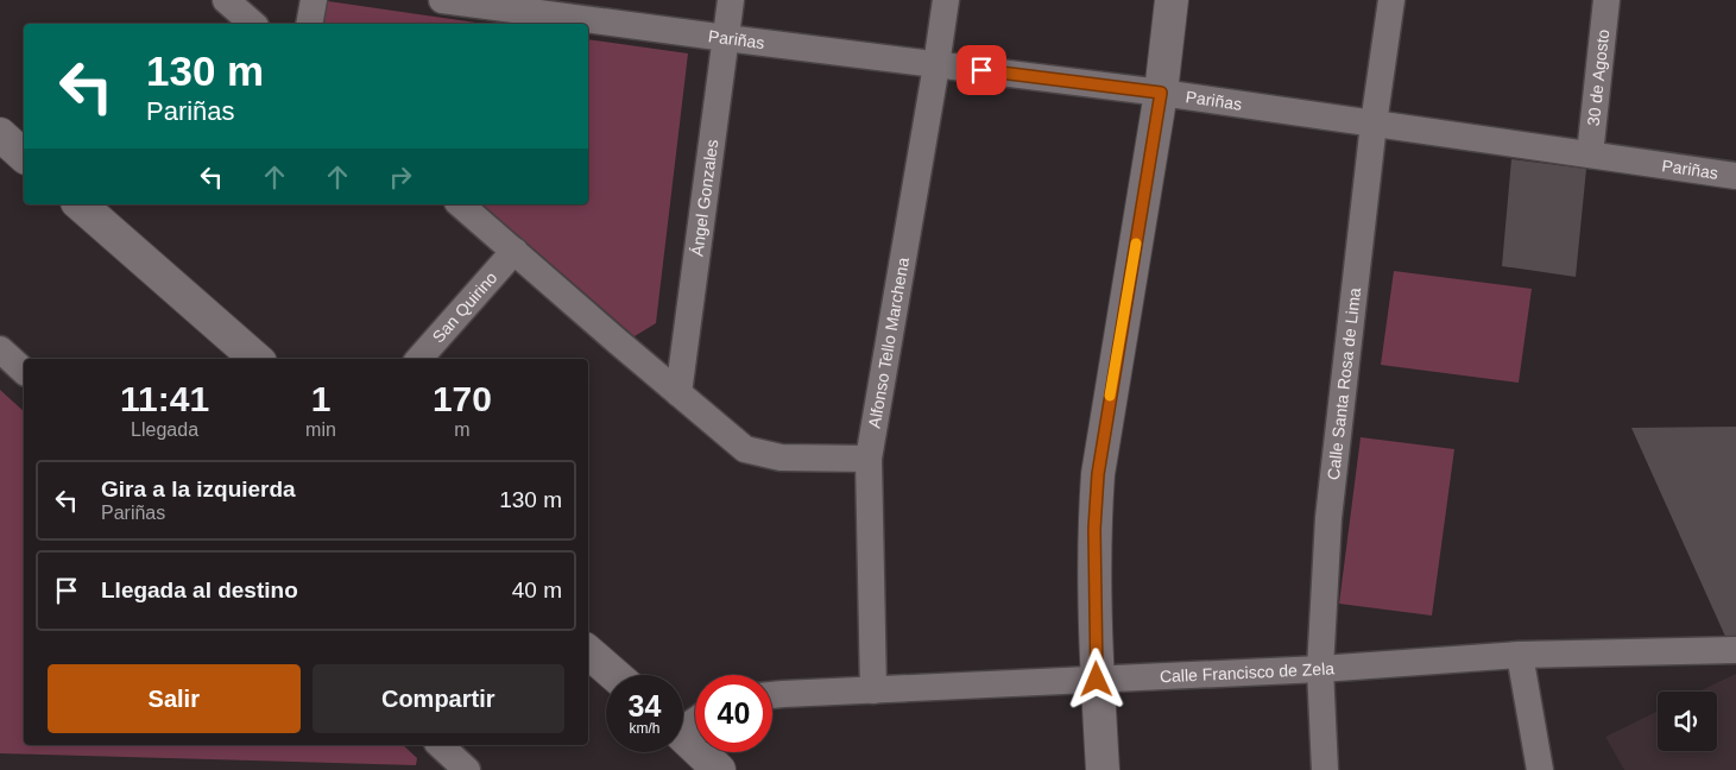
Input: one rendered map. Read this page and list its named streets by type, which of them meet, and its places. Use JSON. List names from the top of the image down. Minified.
{"streets":{"street":["Pariñas","30 de Agosto","Ángel Gonzales","San Quirino","Alfonso Tello Marchena","Calle Santa Rosa de Lima","Calle Francisco de Zela"]},"crossings":[["Pariñas","30 de Agosto"],["Pariñas","Ángel Gonzales"],["Pariñas","Alfonso Tello Marchena"],["Pariñas","Calle Santa Rosa de Lima"],["Alfonso Tello Marchena","Calle Francisco de Zela"],["Calle Santa Rosa de Lima","Calle Francisco de Zela"]],"page":{"turn":["130 m","Pariñas"],"eta":["11:41","Llegada","1","min","170","m"],"list":[{"name":"Gira a la izquierda","note":"Pariñas","value":"130 m"},{"name":"Llegada al destino","value":"40 m"}],"buttons":["Salir","Compartir"],"speed":"34 km/h","limit":"40"}}
